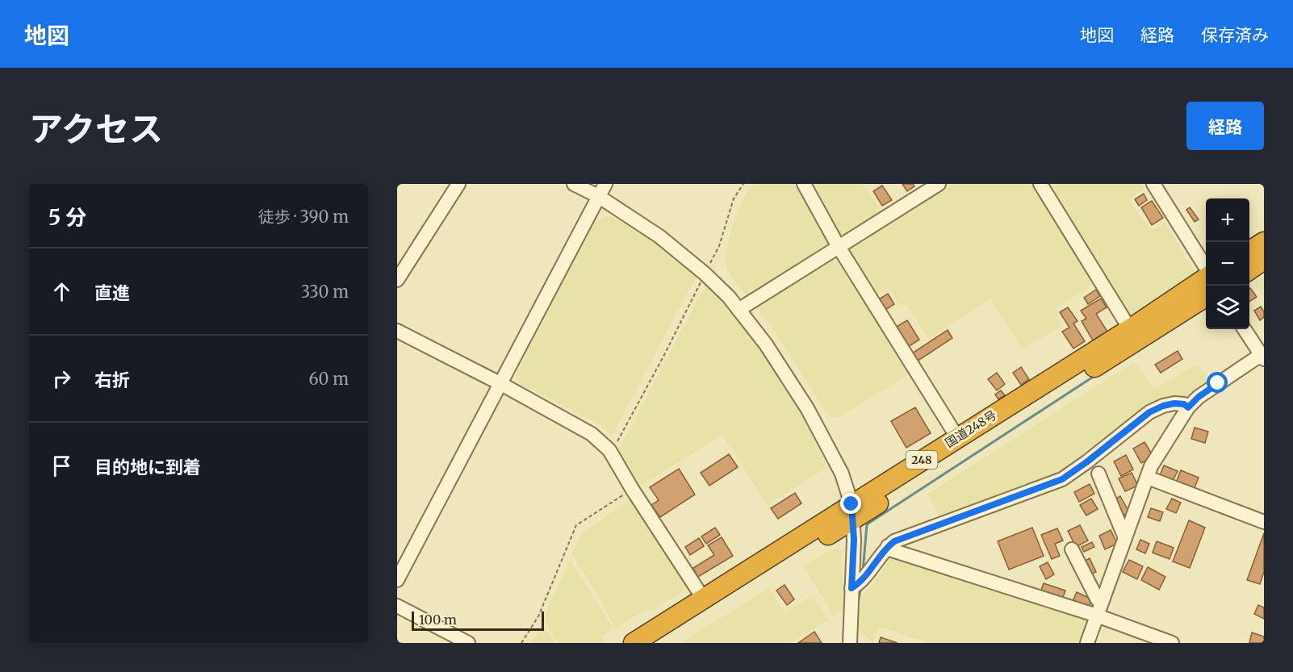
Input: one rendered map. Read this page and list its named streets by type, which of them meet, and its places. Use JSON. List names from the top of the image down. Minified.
{"streets":{"highway":["国道248号","248"]},"scale_bar":"100 m","page":{"header":"地図","nav":["地図","経路","保存済み"],"title":"アクセス","buttons":"経路","heading":["5 分","徒歩 · 390 m"],"map_buttons":["+","−"],"list":[["直進","330 m"],["右折","60 m"],"目的地に到着"],"scale":"100 m"}}
